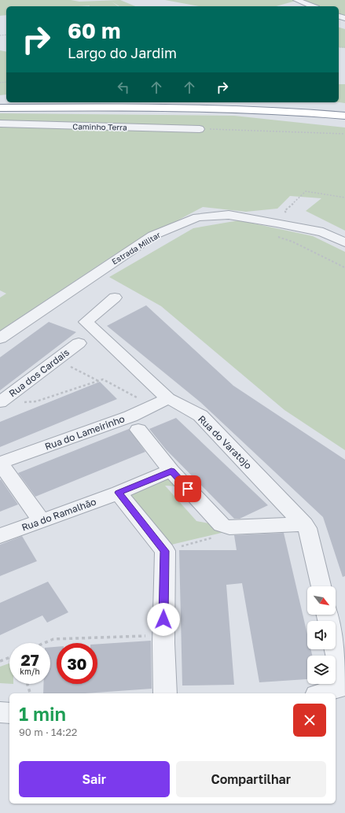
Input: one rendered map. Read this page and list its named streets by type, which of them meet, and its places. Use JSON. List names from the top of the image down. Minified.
{"streets":{"street":["Caminho Terra","Estrada Militar","Rua dos Cardais","Rua do Lameirinho","Rua do Varatojo","Rua do Ramalhão"]},"crossings":[["Rua do Lameirinho","Rua do Varatojo"]],"north":"bottom right","page":{"turn":["60 m","Largo do Jardim"],"speed":"27 km/h","limit":"30","heading":["1 min","90 m · 14:22"],"buttons":["Sair","Compartilhar"]}}
